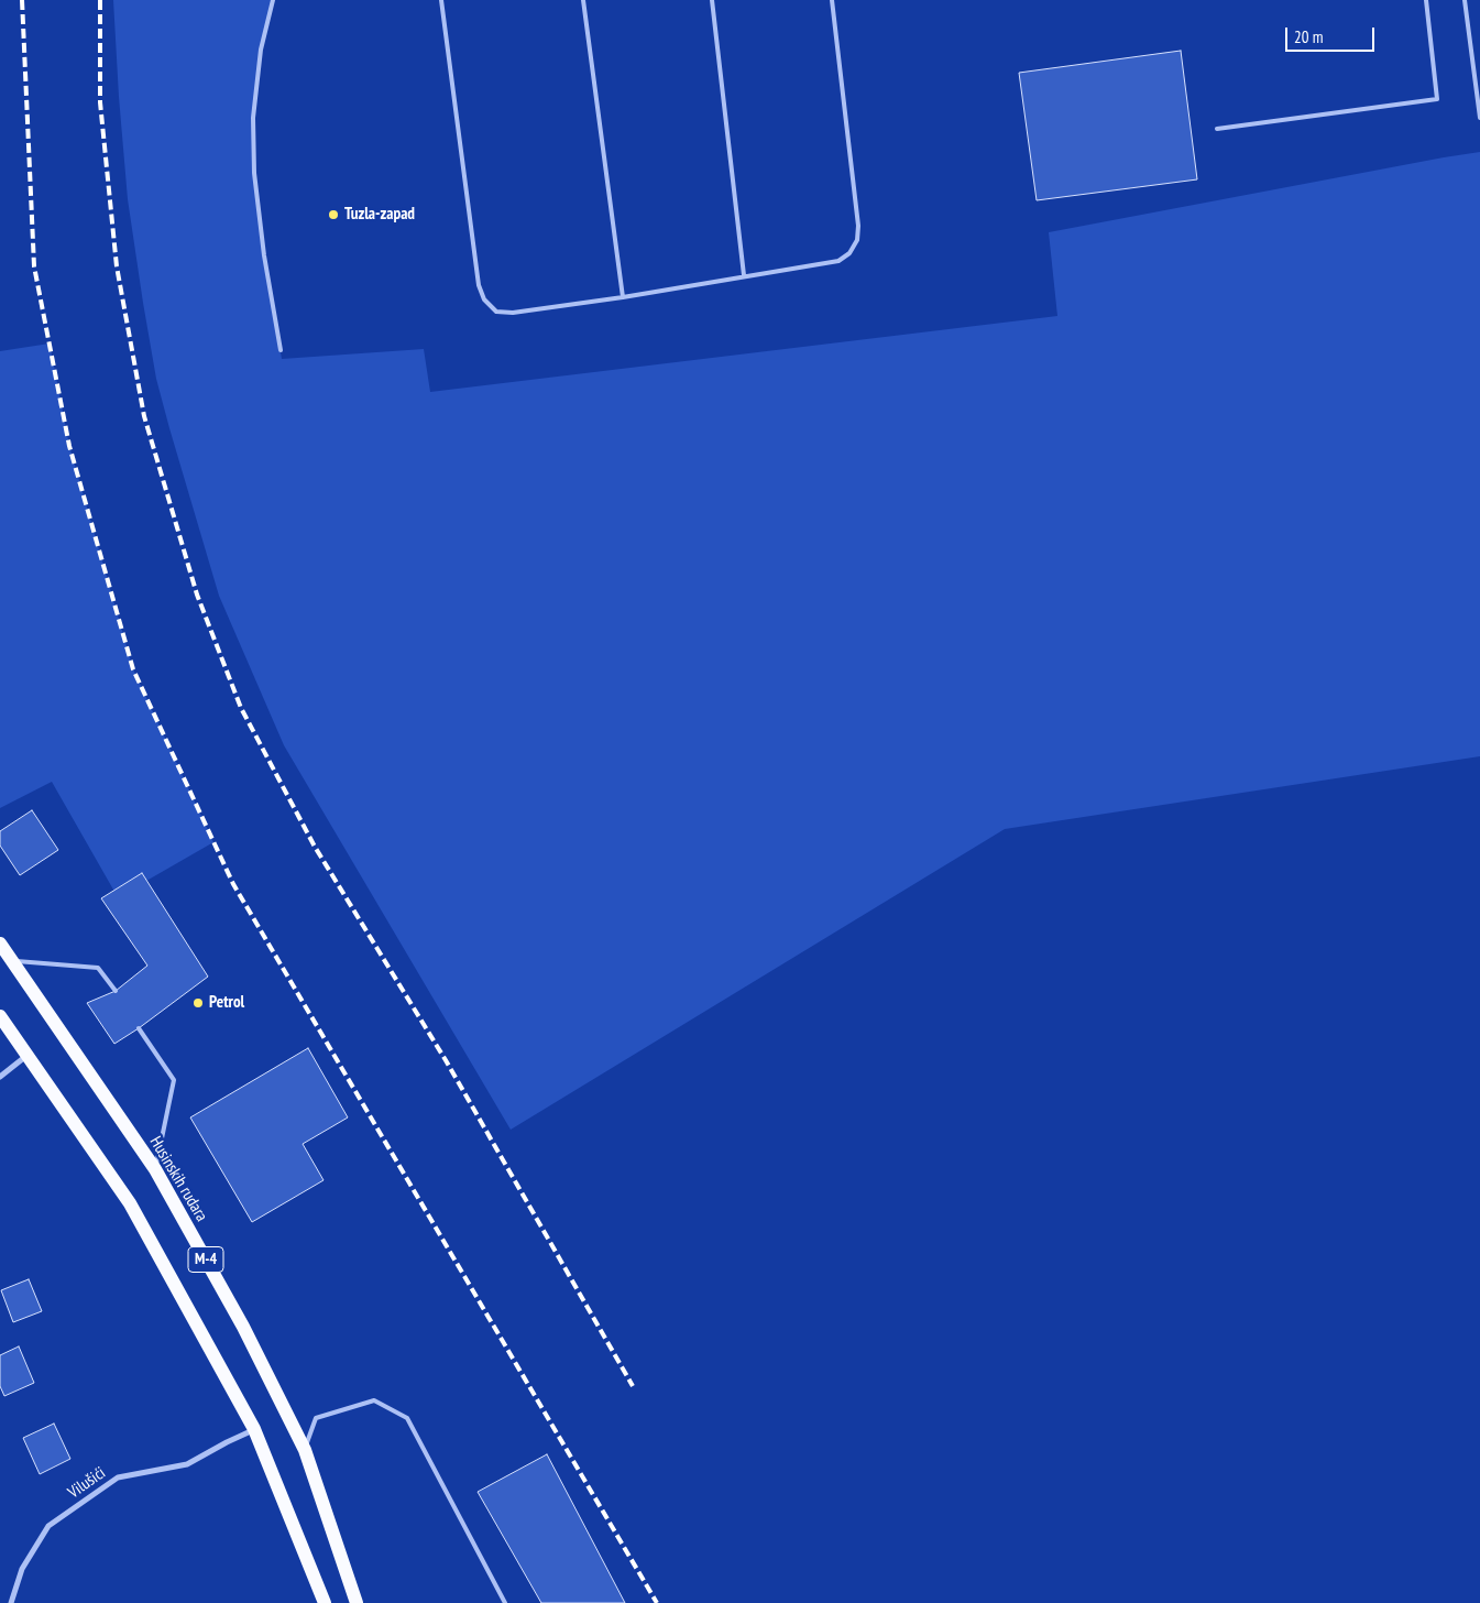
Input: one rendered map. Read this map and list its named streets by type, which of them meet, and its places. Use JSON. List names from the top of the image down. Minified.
{"streets":{"main road":["Husinskih rudara","M-4"],"street":["Vilušići"]},"crossings":[["M-4","Vilušići"]],"places":["Tuzla-zapad","Petrol"],"scale_bar":"20 m"}
